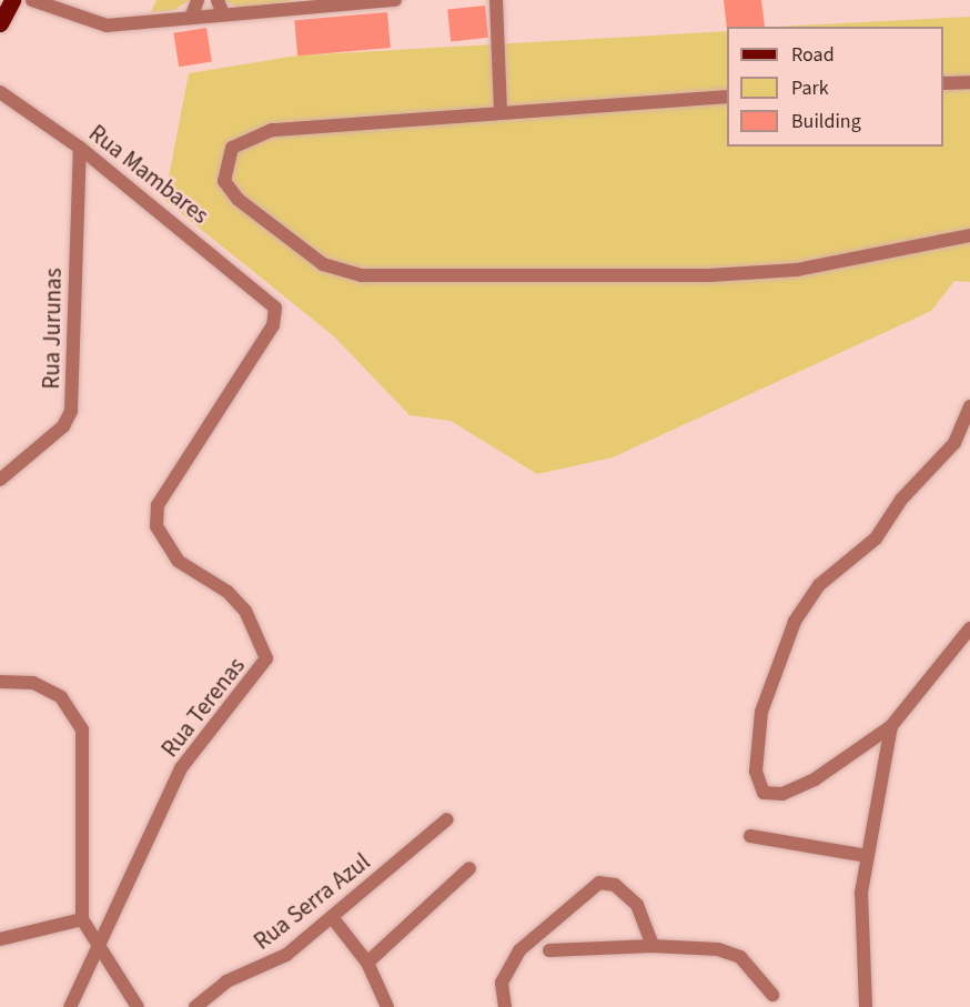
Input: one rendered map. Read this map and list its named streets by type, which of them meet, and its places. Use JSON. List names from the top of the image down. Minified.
{"streets":{"street":["Rua Mambares","Rua Jurunas","Rua Terenas","Rua Serra Azul"]},"crossings":[["Rua Mambares","Rua Jurunas"],["Rua Mambares","Rua Terenas"]],"legend":["Road","Park","Building"]}
